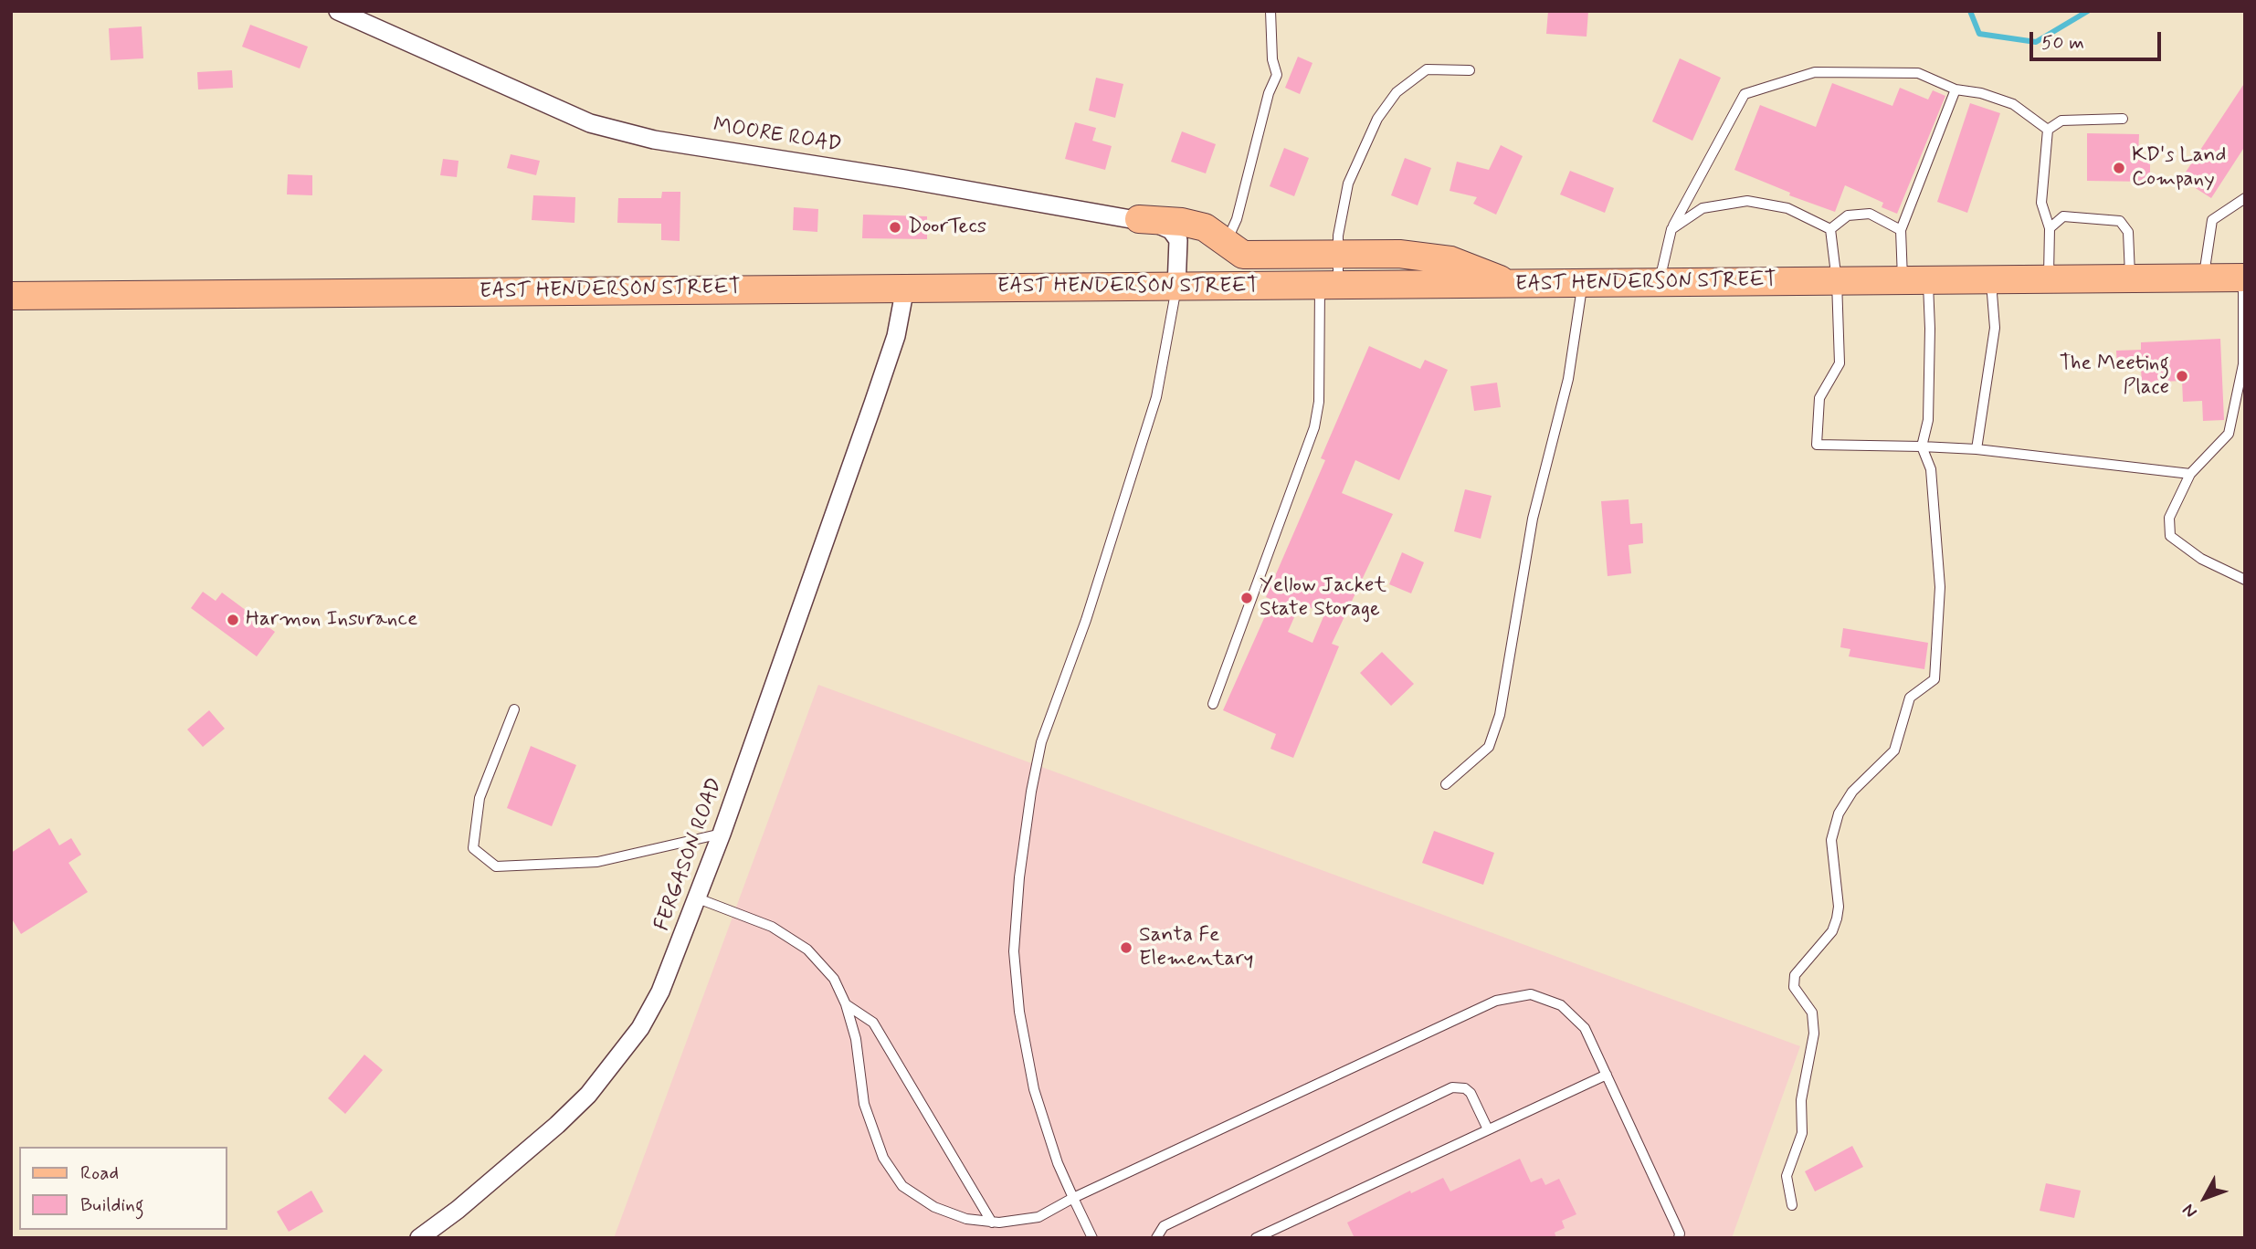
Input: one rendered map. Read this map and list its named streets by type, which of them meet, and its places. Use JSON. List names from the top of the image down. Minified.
{"streets":{"main road":["EAST HENDERSON STREET"],"street":["MOORE ROAD","FERGASON ROAD"]},"crossings":[["MOORE ROAD","EAST HENDERSON STREET"],["EAST HENDERSON STREET","FERGASON ROAD"]],"places":["KD's Land Company","DoorTecs","The Meeting Place","Yellow Jacket State Storage","Harmon Insurance","Santa Fe Elementary"],"legend":["Road","Building"],"scale_bar":"50 m","north":"bottom left"}
